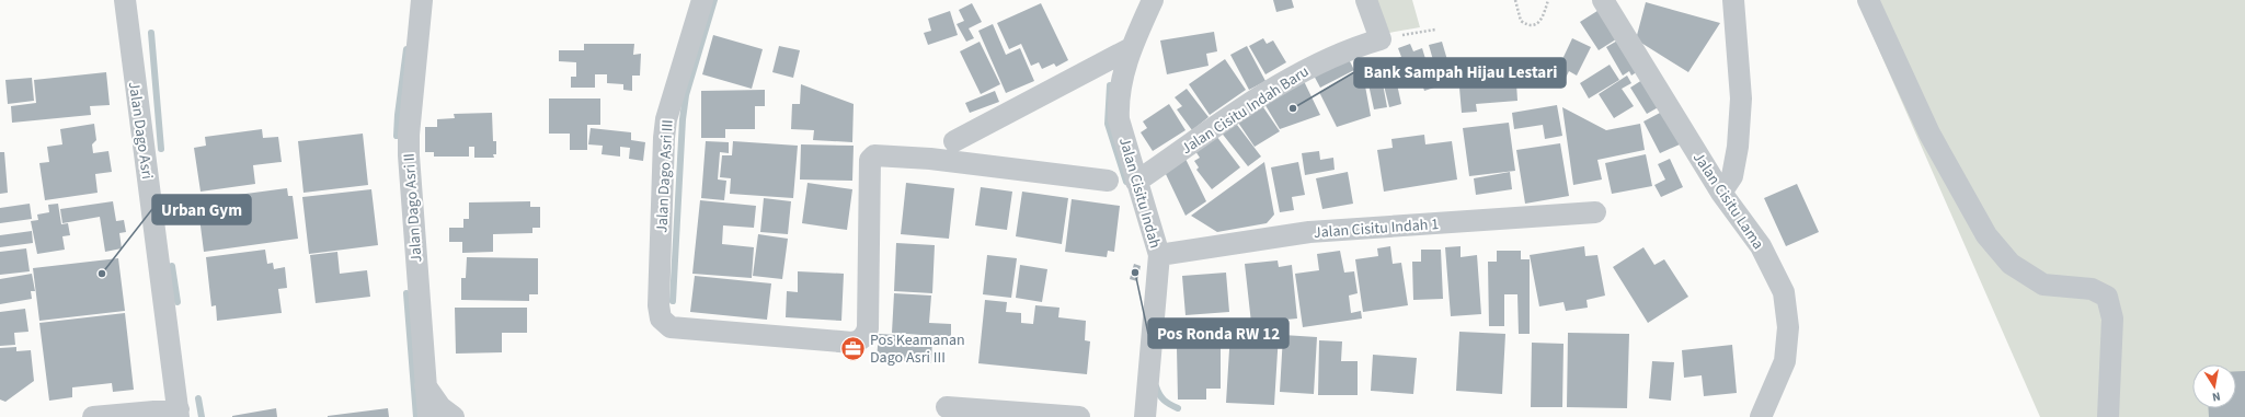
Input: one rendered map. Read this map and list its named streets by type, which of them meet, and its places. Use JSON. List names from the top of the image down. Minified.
{"streets":{"street":["Jalan Cisitu Indah Baru","Jalan Dago Asri","Jalan Dago Asri III","Jalan Cisitu Indah","Jalan Cisitu Lama","Jalan Dago Asri II","Jalan Cisitu Indah 1"]},"crossings":[["Jalan Cisitu Indah Baru","Jalan Cisitu Indah"],["Jalan Cisitu Indah","Jalan Cisitu Indah 1"]],"places":{"other":["Bank Sampah Hijau Lestari","Pos Ronda RW 12","Urban Gym"],"office":["Pos Keamanan Dago Asri III"]},"north":"bottom"}
